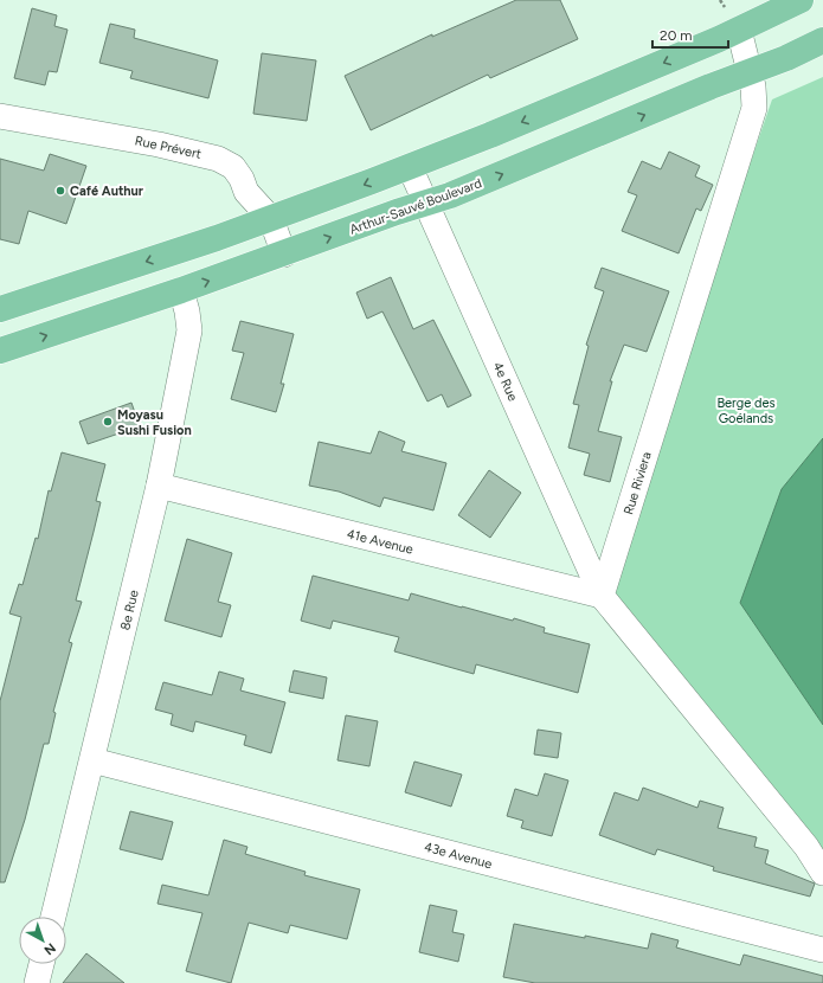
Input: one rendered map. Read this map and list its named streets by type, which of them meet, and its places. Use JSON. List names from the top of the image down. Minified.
{"streets":{"main road":["Arthur-Sauvé Boulevard"],"street":["Rue Prévert","4e Rue","Rue Riviera","41e Avenue","8e Rue","43e Avenue"]},"crossings":[["Rue Prévert","Arthur-Sauvé Boulevard"],["Arthur-Sauvé Boulevard","4e Rue"],["Arthur-Sauvé Boulevard","Rue Riviera"],["Arthur-Sauvé Boulevard","8e Rue"],["4e Rue","Rue Riviera"],["4e Rue","41e Avenue"],["Rue Riviera","41e Avenue"],["41e Avenue","8e Rue"],["8e Rue","43e Avenue"]],"parks":["Berge des Goélands"],"places":["Café Authur","Moyasu Sushi Fusion"],"scale_bar":"20 m","north":"bottom right"}
